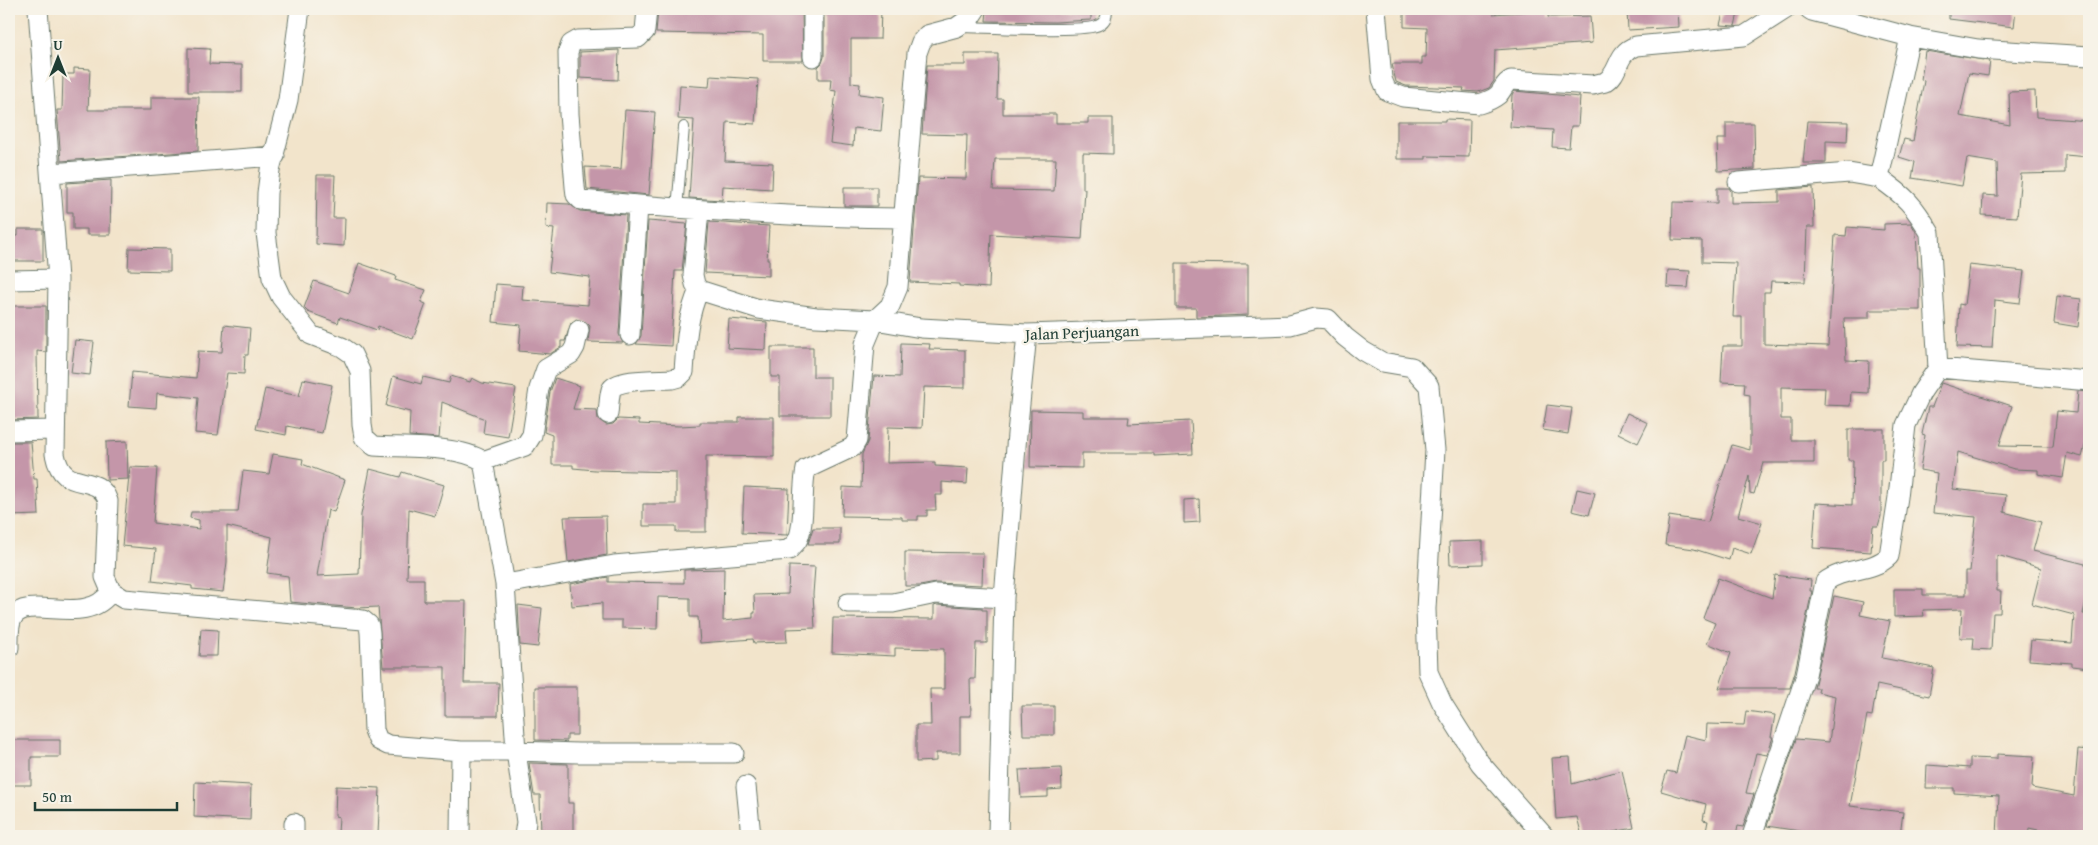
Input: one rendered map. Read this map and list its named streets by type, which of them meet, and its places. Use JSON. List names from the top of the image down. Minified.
{"streets":{"street":["Jalan Perjuangan"]},"scale_bar":"50 m","north":"top"}
